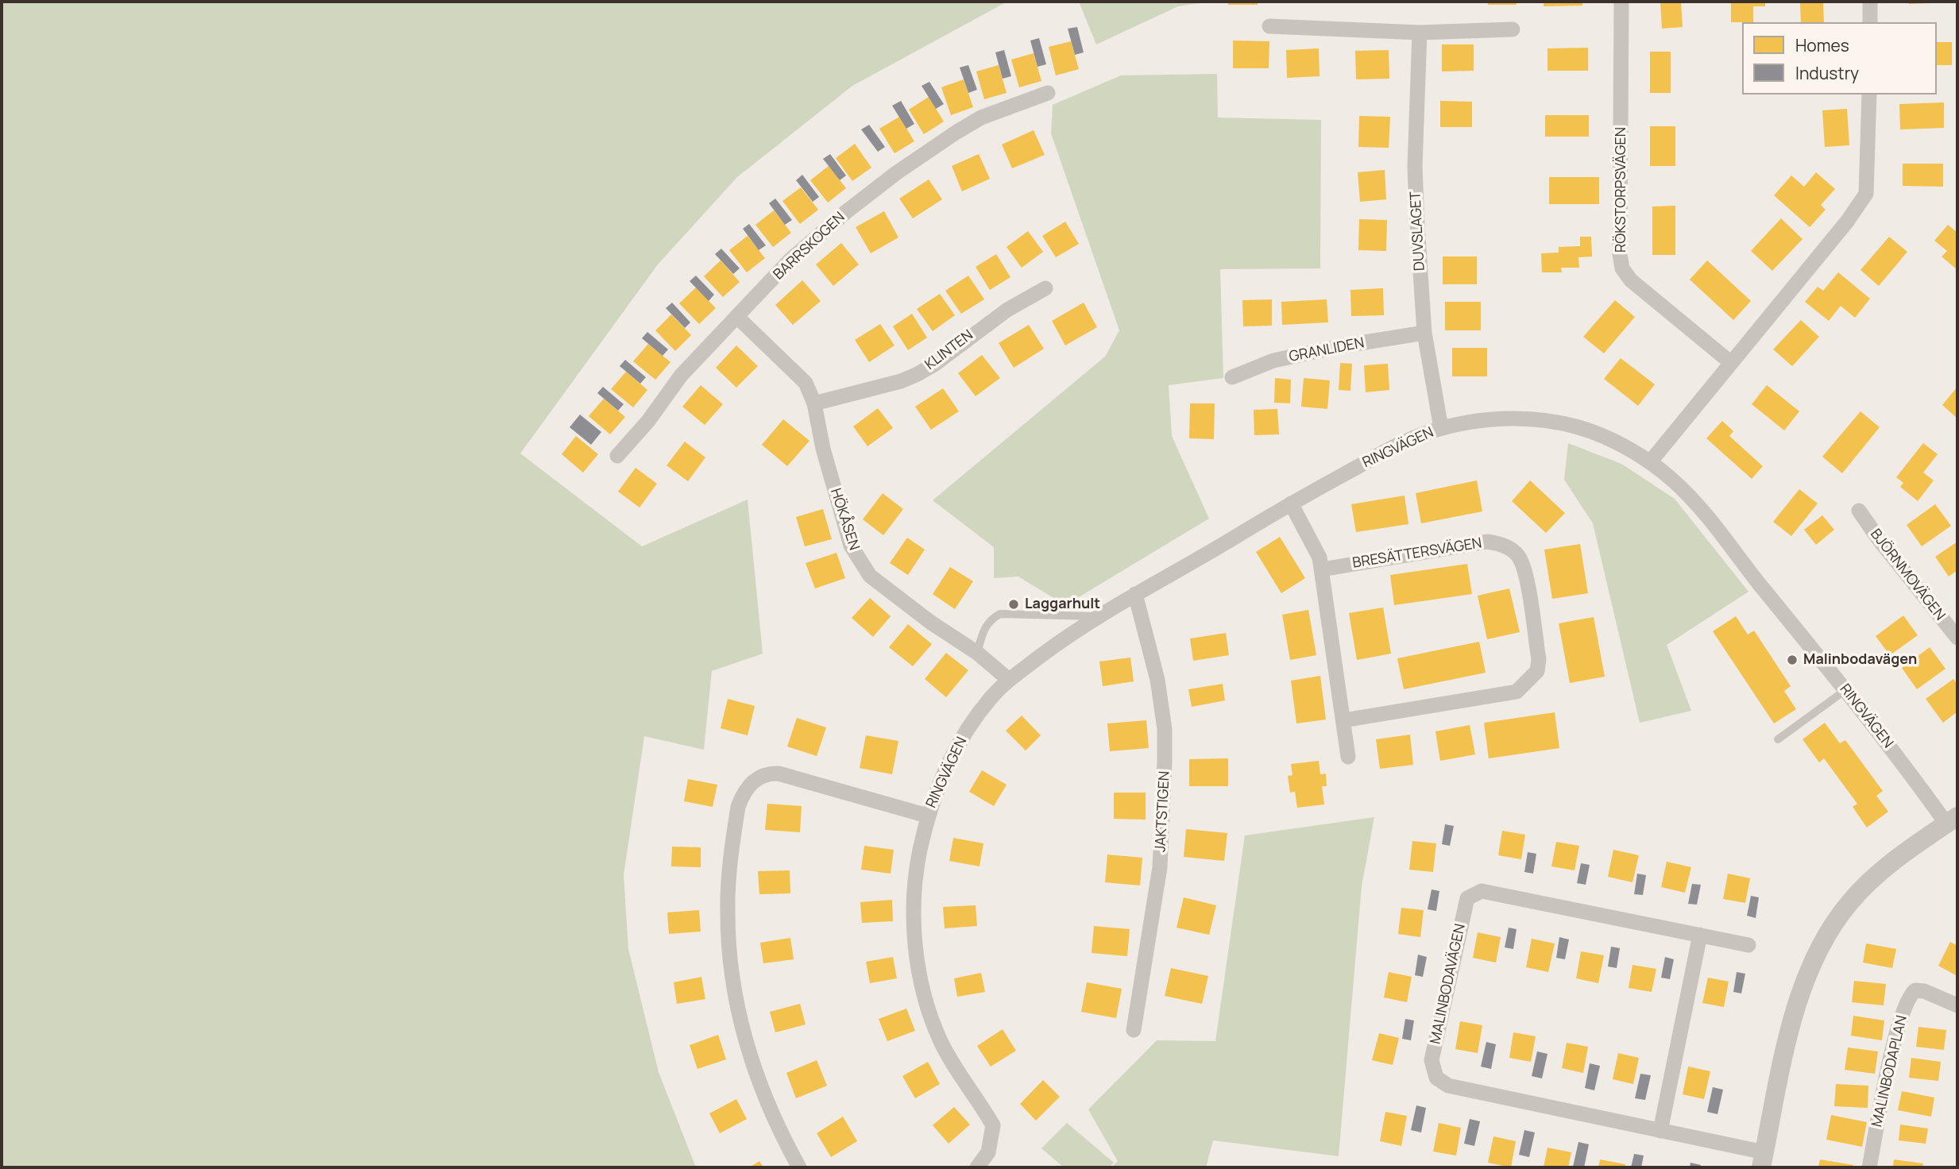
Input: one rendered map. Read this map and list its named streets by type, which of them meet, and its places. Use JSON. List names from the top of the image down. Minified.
{"streets":{"street":["RÖKSTORPSVÄGEN","DUVSLAGET","BARRSKOGEN","KLINTEN","GRANLIDEN","RINGVÄGEN","HÖKÅSEN","BRESÄTTERSVÄGEN","BJÖRNMOVÄGEN","JAKTSTIGEN","MALINBODAVÄGEN","MALINBODAPLAN"]},"crossings":[["DUVSLAGET","GRANLIDEN"],["DUVSLAGET","RINGVÄGEN"],["BARRSKOGEN","HÖKÅSEN"],["KLINTEN","HÖKÅSEN"],["RINGVÄGEN","HÖKÅSEN"],["RINGVÄGEN","JAKTSTIGEN"],["RINGVÄGEN","MALINBODAVÄGEN"]],"places":["Laggarhult","Malinbodavägen"],"legend":["Homes","Industry"]}
